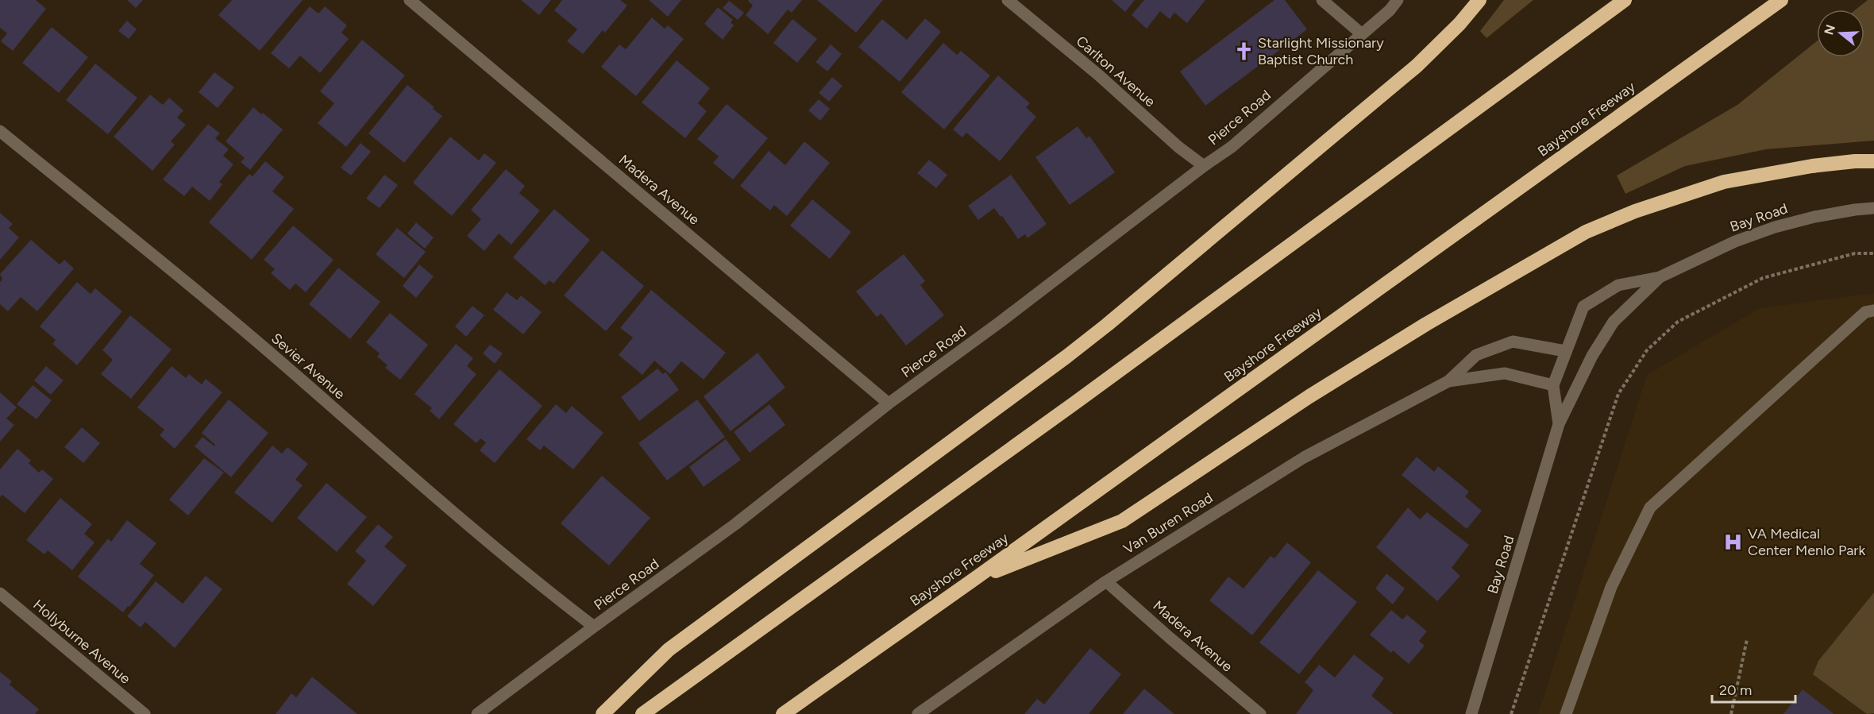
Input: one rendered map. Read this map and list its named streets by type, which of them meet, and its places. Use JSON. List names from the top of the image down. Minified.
{"streets":{"highway":["Bayshore Freeway"],"street":["Carlton Avenue","Pierce Road","Madera Avenue","Bay Road","Sevier Avenue","Van Buren Road","Hollyburne Avenue"]},"crossings":[["Carlton Avenue","Pierce Road"],["Pierce Road","Madera Avenue"],["Pierce Road","Sevier Avenue"],["Madera Avenue","Van Buren Road"],["Bay Road","Van Buren Road"]],"places":{"church":["Starlight Missionary Baptist Church"],"hospital":["VA Medical Center Menlo Park"]},"scale_bar":"20 m","north":"left"}
